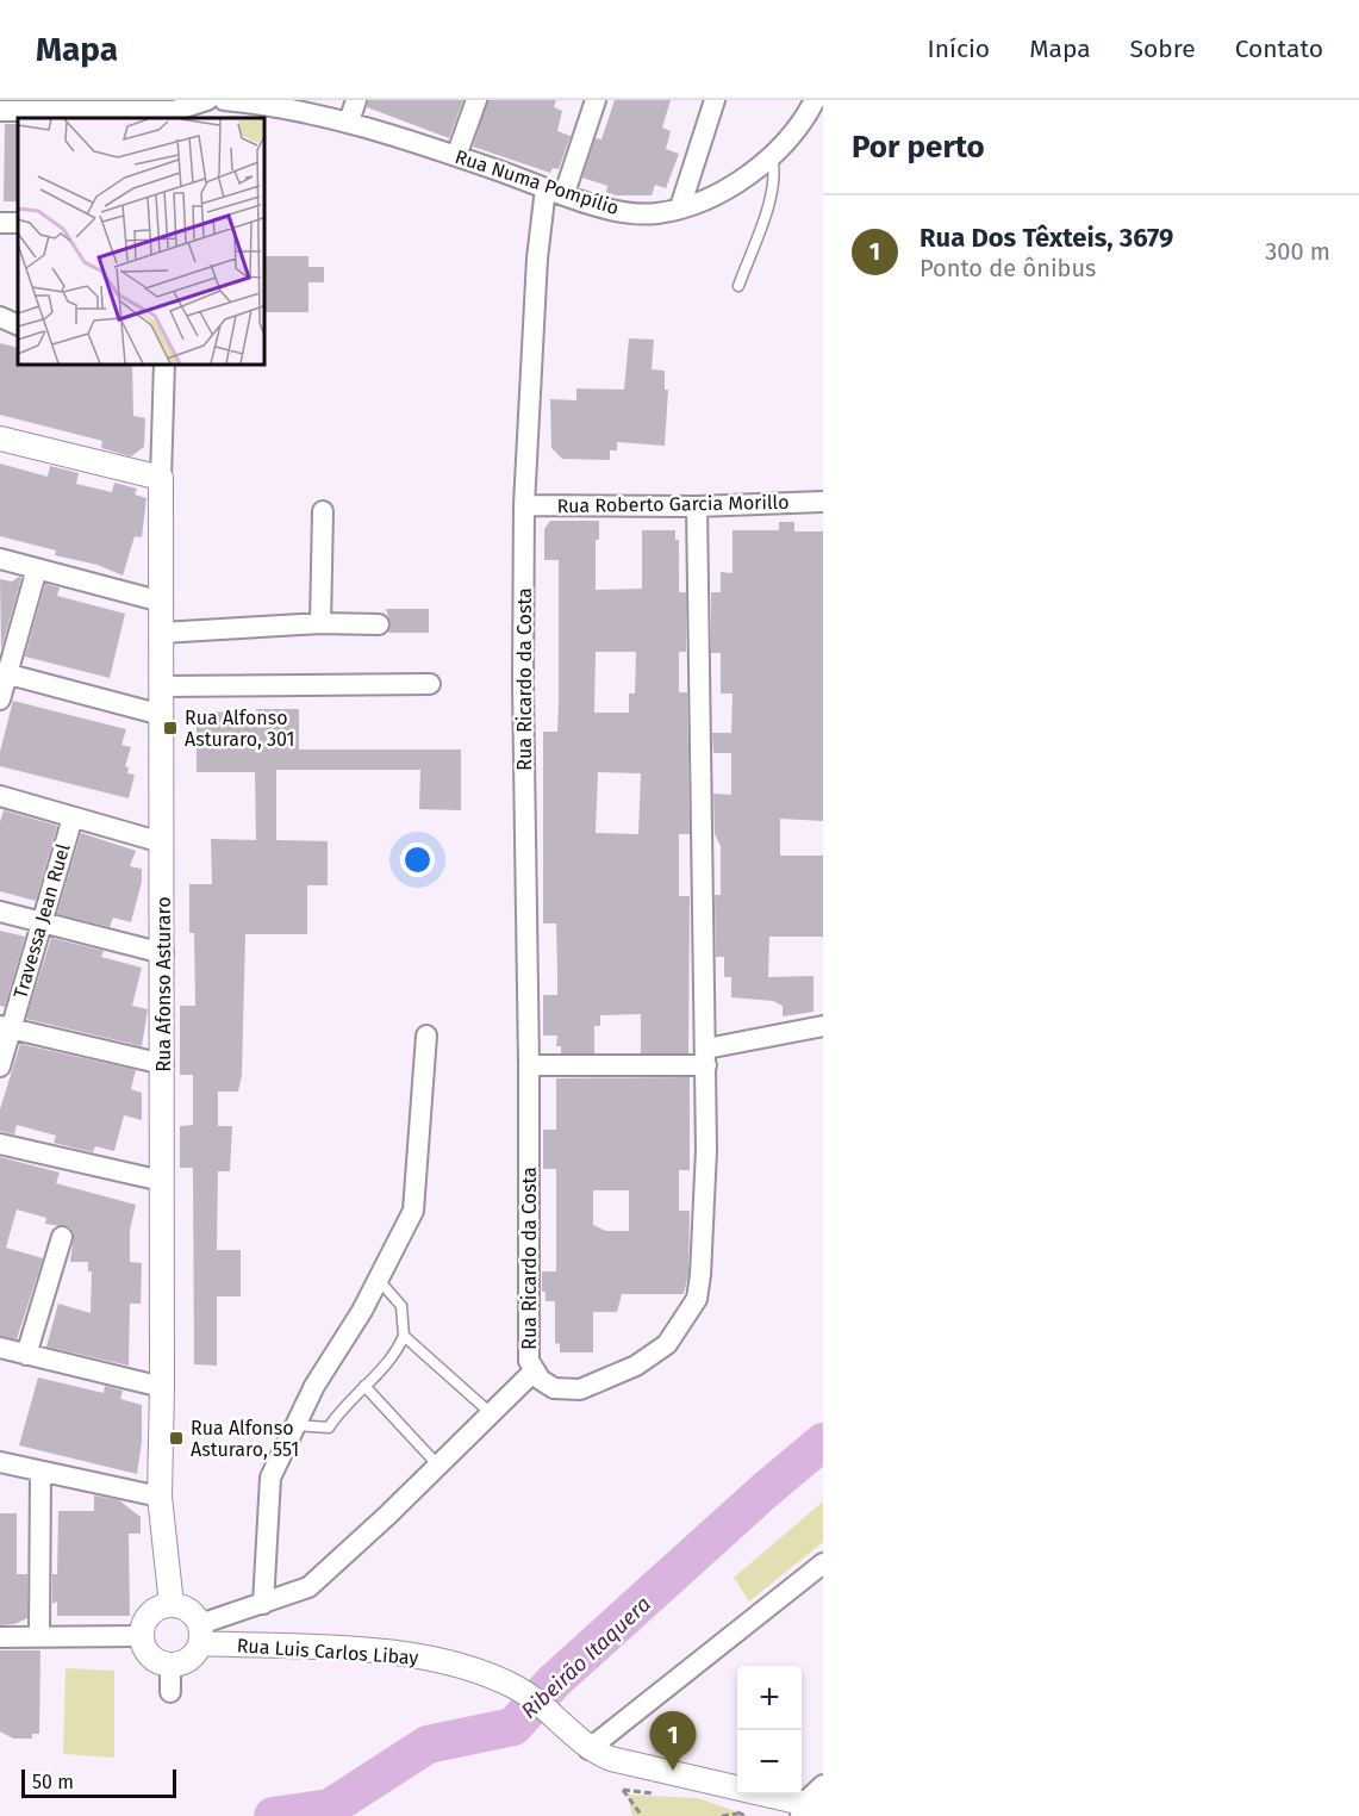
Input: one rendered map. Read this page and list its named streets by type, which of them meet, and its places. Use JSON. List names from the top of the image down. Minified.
{"streets":{"street":["Rua Numa Pompílio","Rua Roberto Garcia Morillo","Rua Ricardo da Costa","Travessa Jean Ruel","Rua Afonso Asturaro","Rua Luis Carlos Libay"]},"crossings":[["Rua Numa Pompílio","Rua Ricardo da Costa"],["Rua Roberto Garcia Morillo","Rua Ricardo da Costa"],["Rua Afonso Asturaro","Rua Luis Carlos Libay"]],"water":["Ribeirão Itaquera"],"places":{"transit":["Rua Alfonso Asturaro, 301","Rua Alfonso Asturaro, 551"]},"scale_bar":"50 m","page":{"header":"Mapa","nav":["Início","Mapa","Sobre","Contato"],"heading":"Por perto","list":[{"mark":"1","name":"Rua Dos Têxteis, 3679","note":"Ponto de ônibus","value":"300 m"}],"map_buttons":["+","−"],"pins":"1","scale":"50 m"}}
